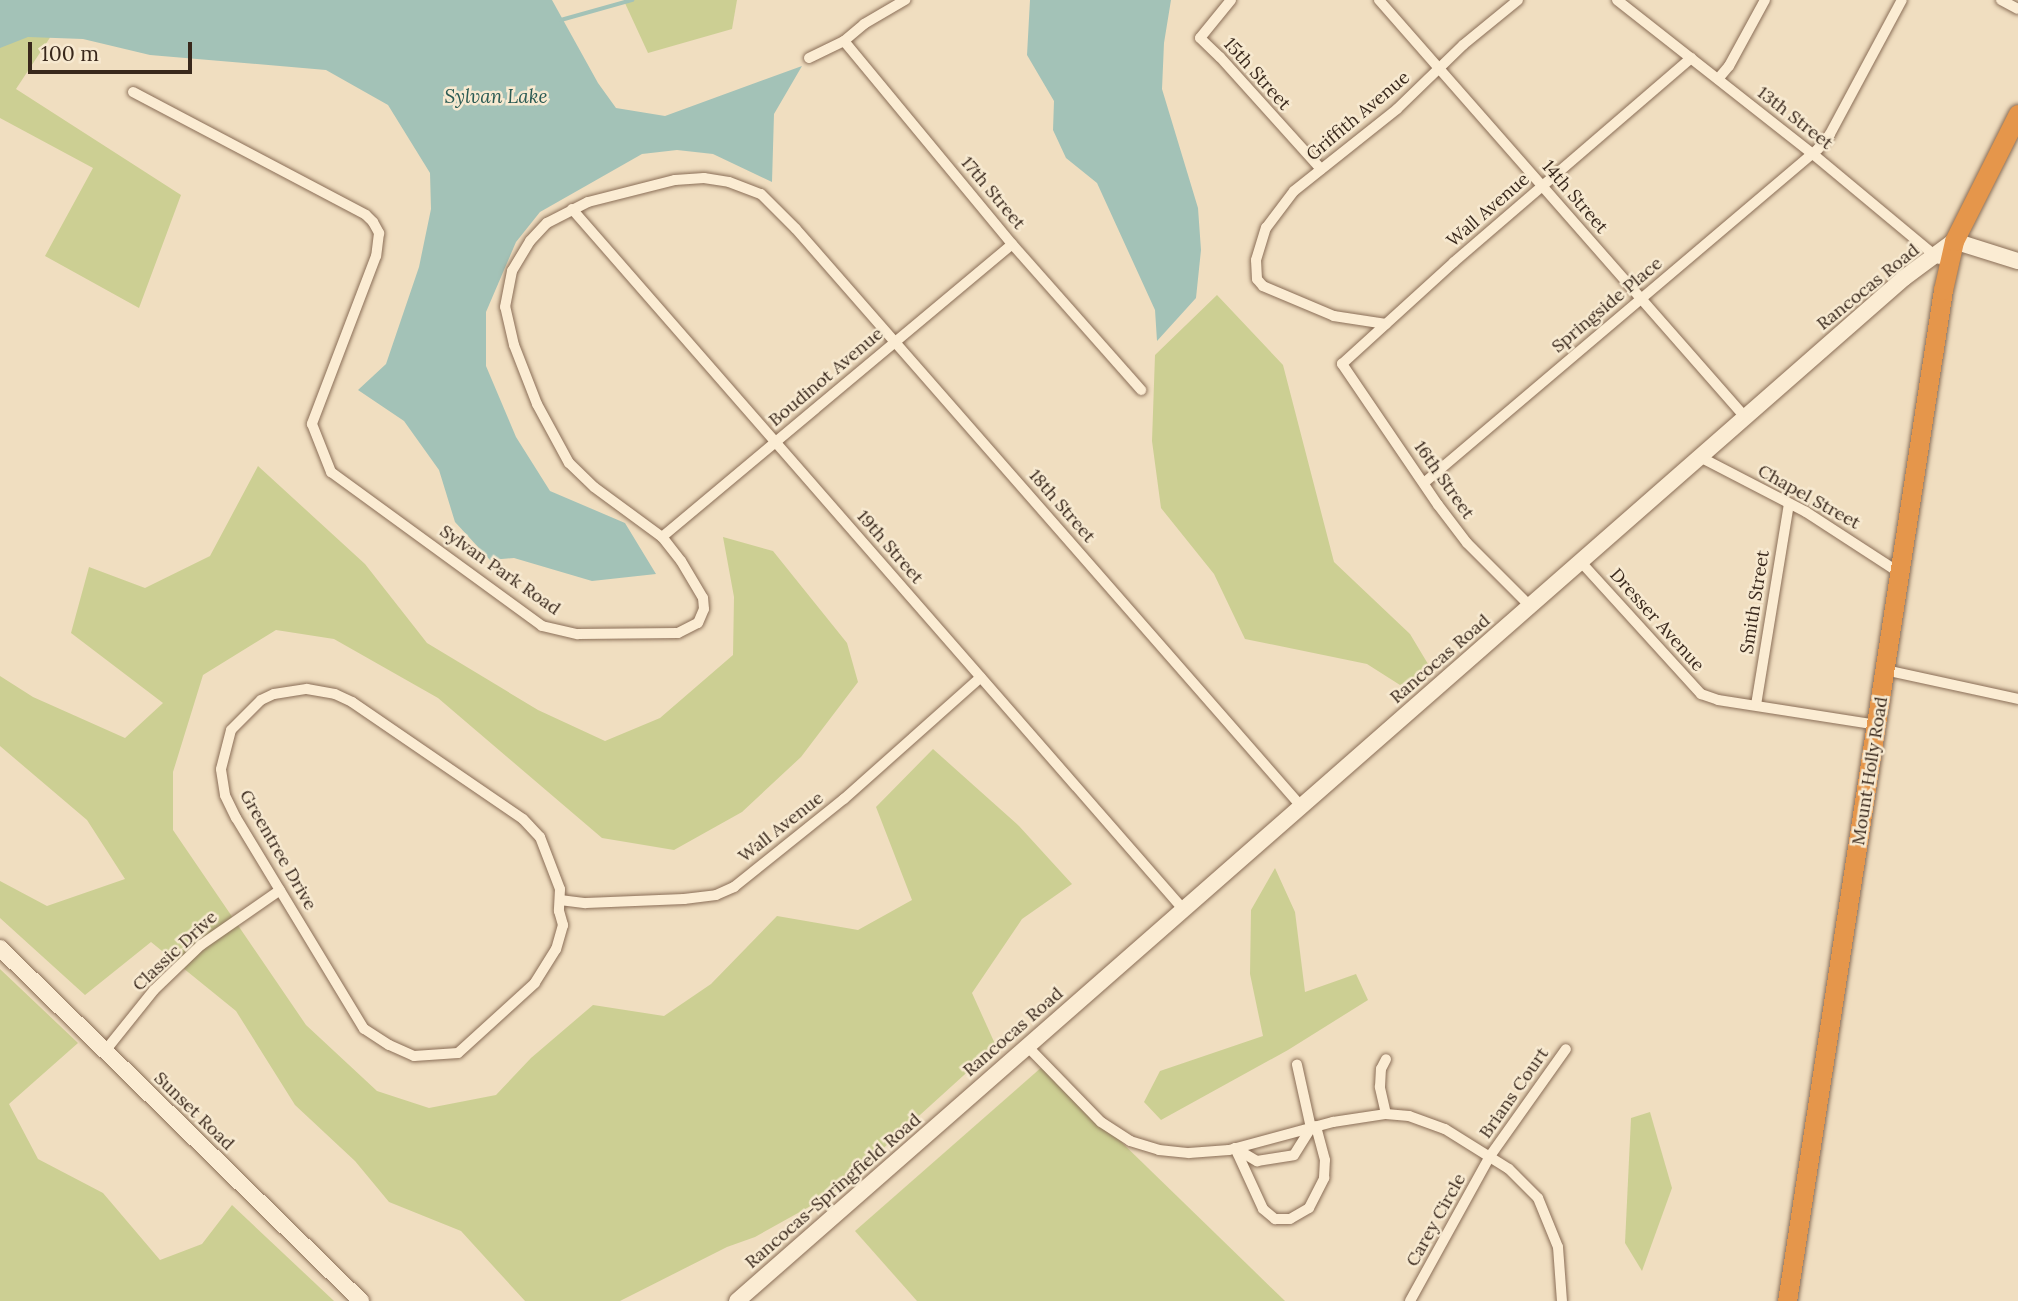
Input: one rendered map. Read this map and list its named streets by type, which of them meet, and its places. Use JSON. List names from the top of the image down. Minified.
{"streets":{"highway":["Mount Holly Road"],"main road":["Rancocas Road","Sunset Road","Rancocas-Springfield Road"],"street":["15th Street","Griffith Avenue","13th Street","17th Street","14th Street","Wall Avenue","Springside Place","Boudinot Avenue","16th Street","Chapel Street","18th Street","19th Street","Sylvan Park Road","Smith Street","Dresser Avenue","Greentree Drive","Classic Drive","Brians Court","Carey Circle"]},"crossings":[["15th Street","Griffith Avenue"],["Griffith Avenue","14th Street"],["Griffith Avenue","Wall Avenue"],["13th Street","Wall Avenue"],["13th Street","Rancocas Road"],["13th Street","Springside Place"],["13th Street","Mount Holly Road"],["17th Street","Boudinot Avenue"],["14th Street","Wall Avenue"],["14th Street","Rancocas Road"],["14th Street","Springside Place"],["Wall Avenue","16th Street"],["Wall Avenue","19th Street"],["Wall Avenue","Greentree Drive"],["Rancocas Road","16th Street"],["Rancocas Road","Chapel Street"],["Rancocas Road","18th Street"],["Rancocas Road","19th Street"],["Rancocas Road","Dresser Avenue"],["Rancocas Road","Mount Holly Road"],["Rancocas Road","Rancocas-Springfield Road"],["Springside Place","16th Street"],["Boudinot Avenue","18th Street"],["Boudinot Avenue","19th Street"],["Boudinot Avenue","Sylvan Park Road"],["Chapel Street","Smith Street"],["Chapel Street","Mount Holly Road"],["18th Street","Sylvan Park Road"],["19th Street","Sylvan Park Road"],["Smith Street","Dresser Avenue"],["Dresser Avenue","Mount Holly Road"],["Greentree Drive","Classic Drive"],["Classic Drive","Sunset Road"],["Brians Court","Carey Circle"]],"water":["Sylvan Lake"],"scale_bar":"100 m"}
